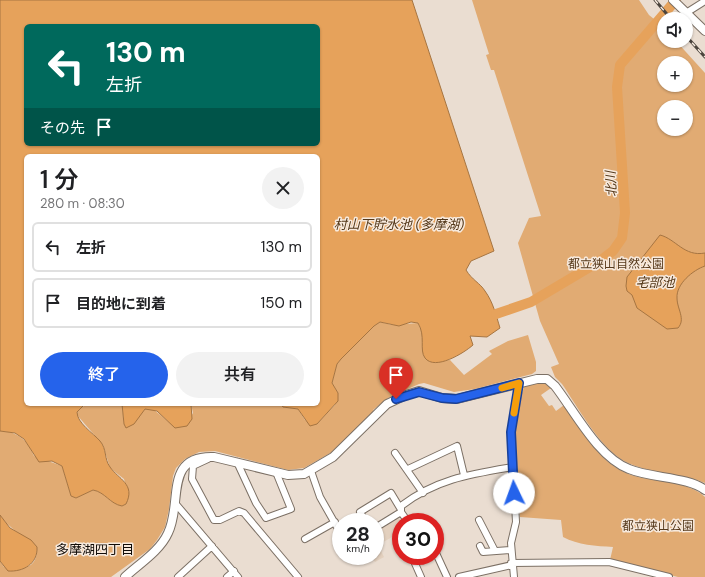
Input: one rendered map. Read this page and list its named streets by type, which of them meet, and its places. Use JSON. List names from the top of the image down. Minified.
{"districts":["多摩湖四丁目"],"water":["北川","村山下貯水池 (多摩湖)","宅部池"],"parks":["都立狭山自然公園","都立狭山公園"],"page":{"map_buttons":["+","−"],"turn":["130 m","左折"],"then":"その先","heading":["1 分","280 m · 08:30"],"list":[{"name":"左折","value":"130 m"},{"name":"目的地に到着","value":"150 m"}],"buttons":["終了","共有"],"speed":"28 km/h","limit":"30"}}
